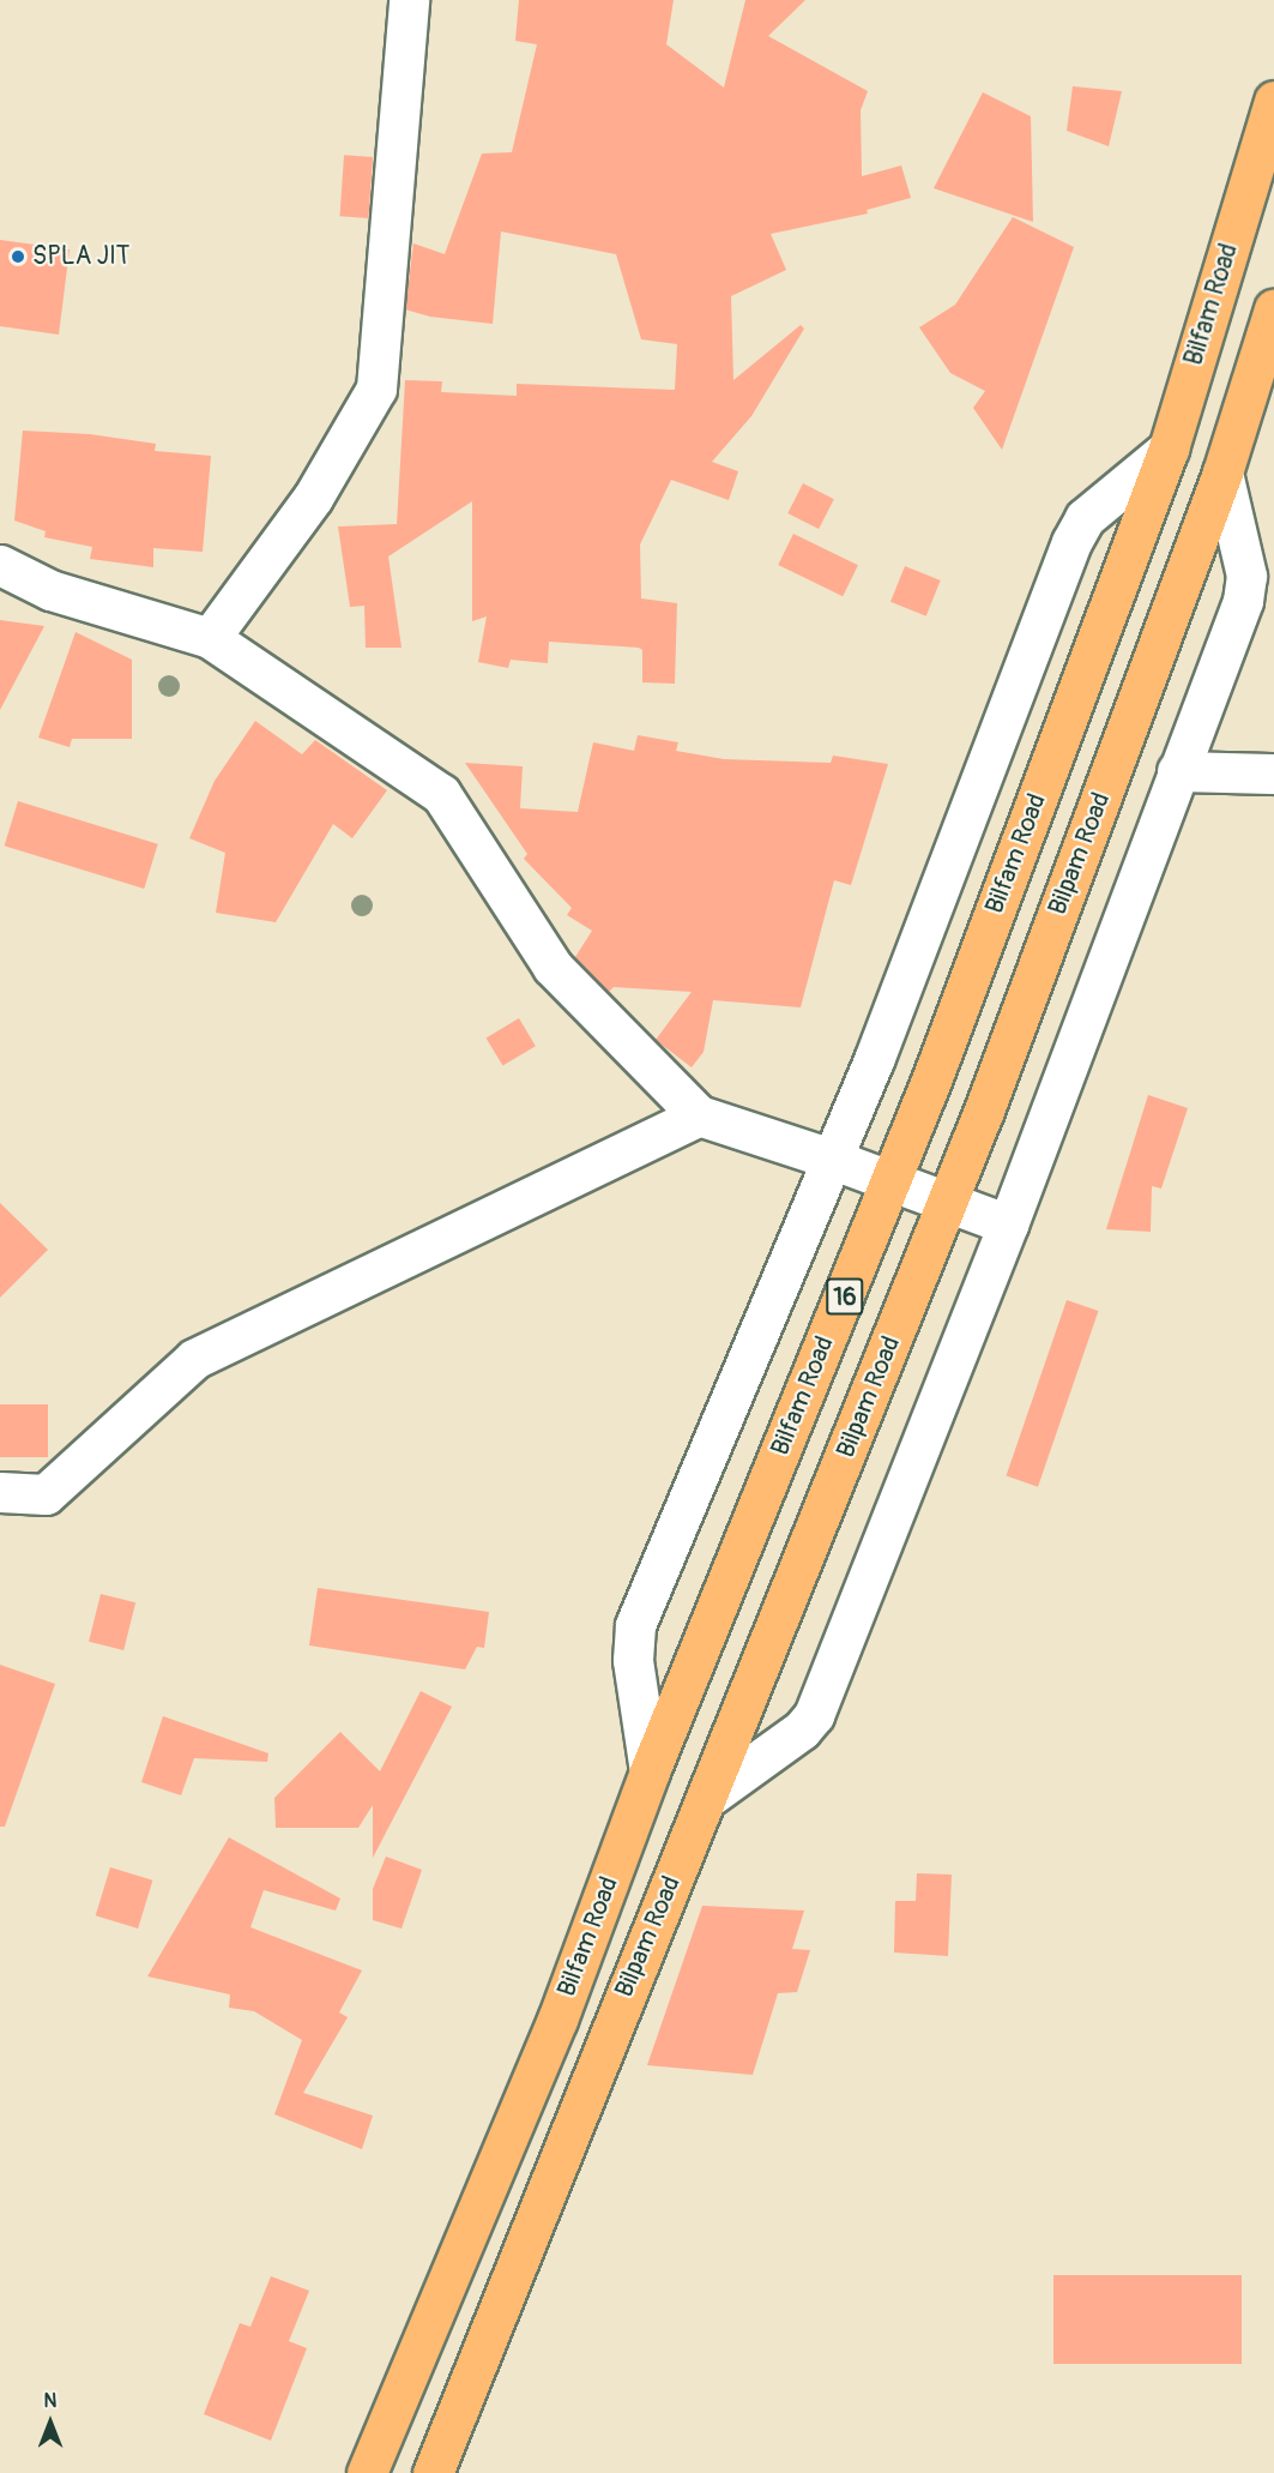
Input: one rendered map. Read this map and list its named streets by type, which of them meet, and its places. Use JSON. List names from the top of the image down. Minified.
{"streets":{"main road":["Bilfam Road","Bilpam Road","16"]},"places":["SPLA JIT"],"north":"top"}
